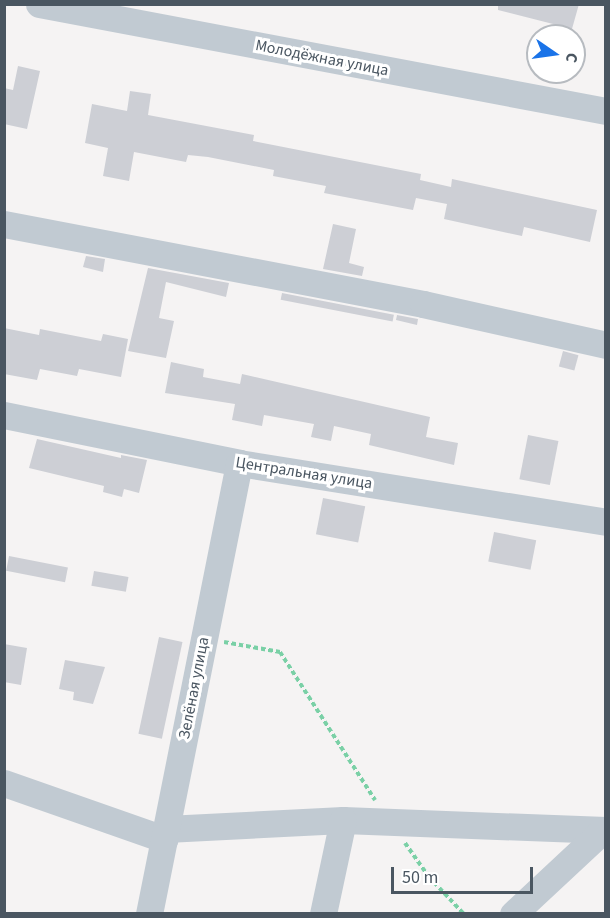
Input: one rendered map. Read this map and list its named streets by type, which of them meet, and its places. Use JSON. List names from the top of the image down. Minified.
{"streets":{"street":["Молодёжная улица","Центральная улица","Зелёная улица"]},"crossings":[["Центральная улица","Зелёная улица"]],"scale_bar":"50 m","north":"right"}
